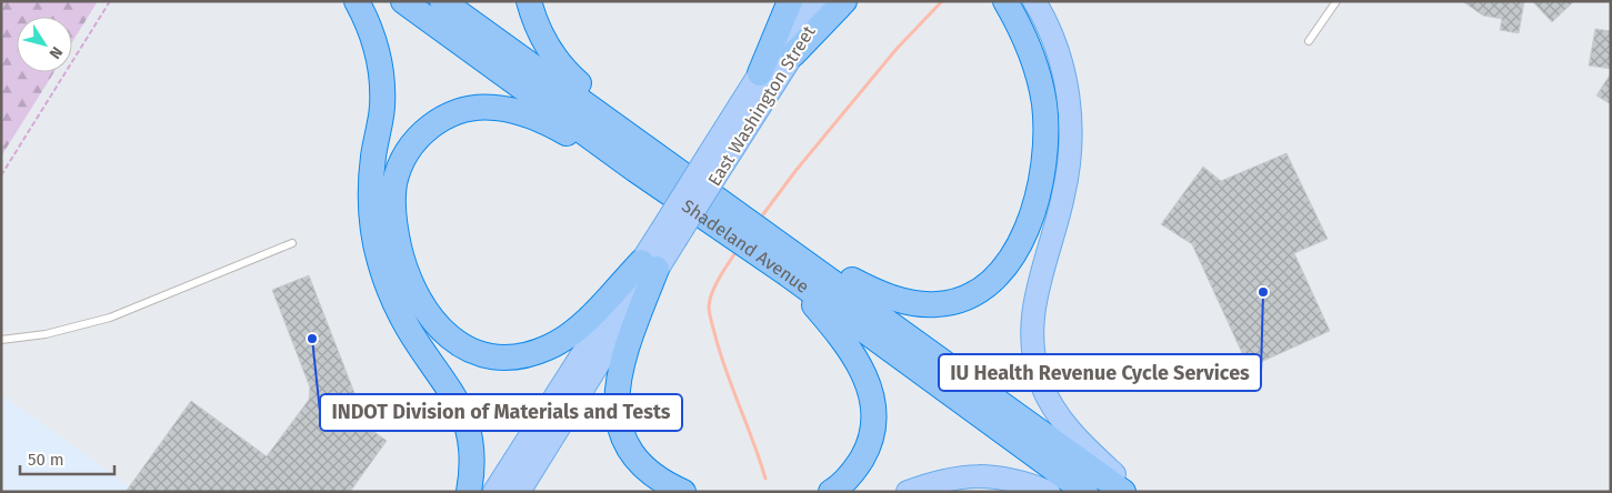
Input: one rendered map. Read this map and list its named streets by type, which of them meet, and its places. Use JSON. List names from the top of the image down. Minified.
{"streets":{"highway":["Shadeland Avenue"],"main road":["East Washington Street"]},"places":["IU Health Revenue Cycle Services","INDOT Division of Materials and Tests"],"scale_bar":"50 m","north":"bottom right"}
